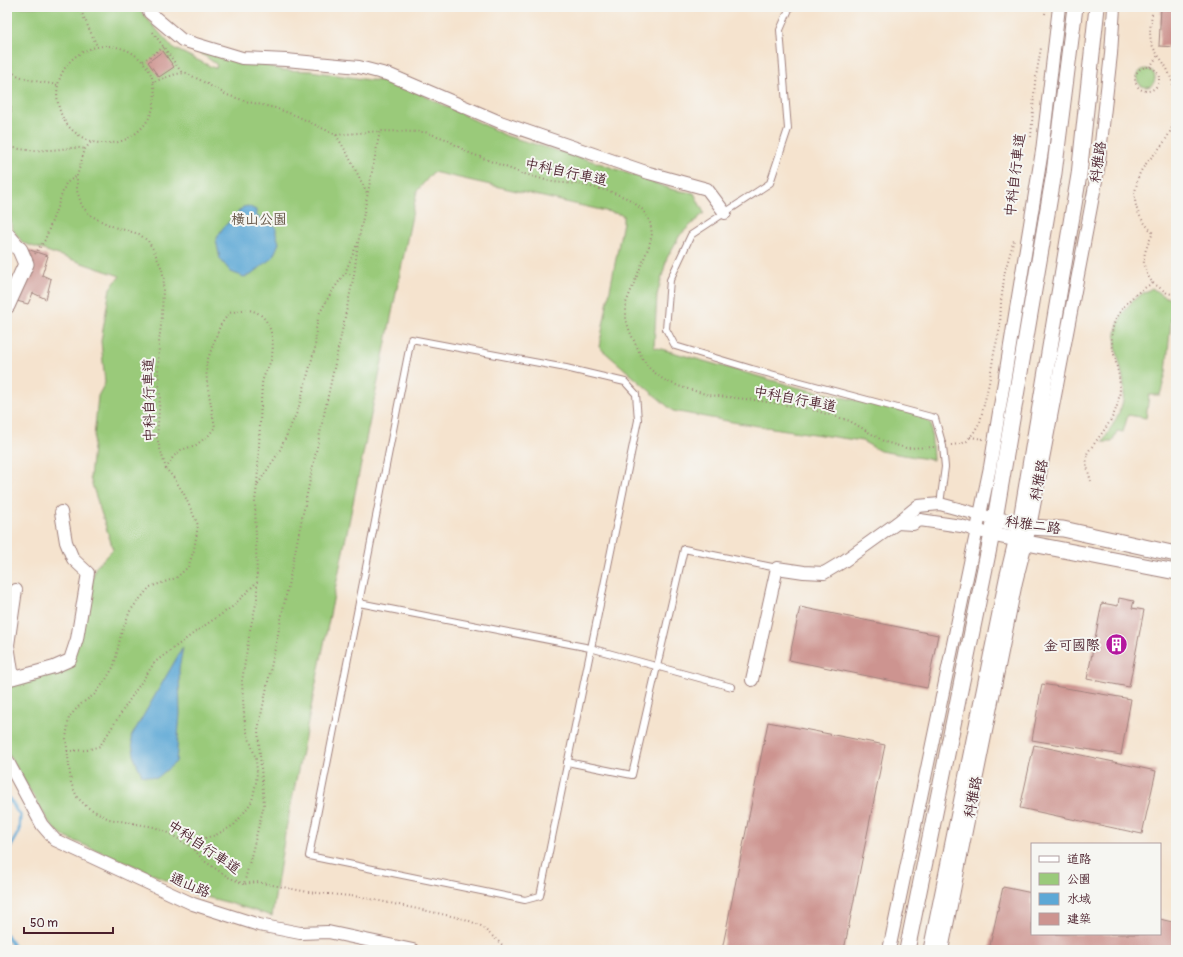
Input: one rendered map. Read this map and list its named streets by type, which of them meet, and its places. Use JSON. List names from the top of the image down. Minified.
{"streets":{"street":["科雅路","科雅二路","通山路"],"path":["中科自行車道"]},"crossings":[["科雅路","科雅二路"]],"parks":["橫山公園"],"places":{"building":["金可國際"]},"legend":["道路","公園","水域","建築"],"scale_bar":"50 m"}
